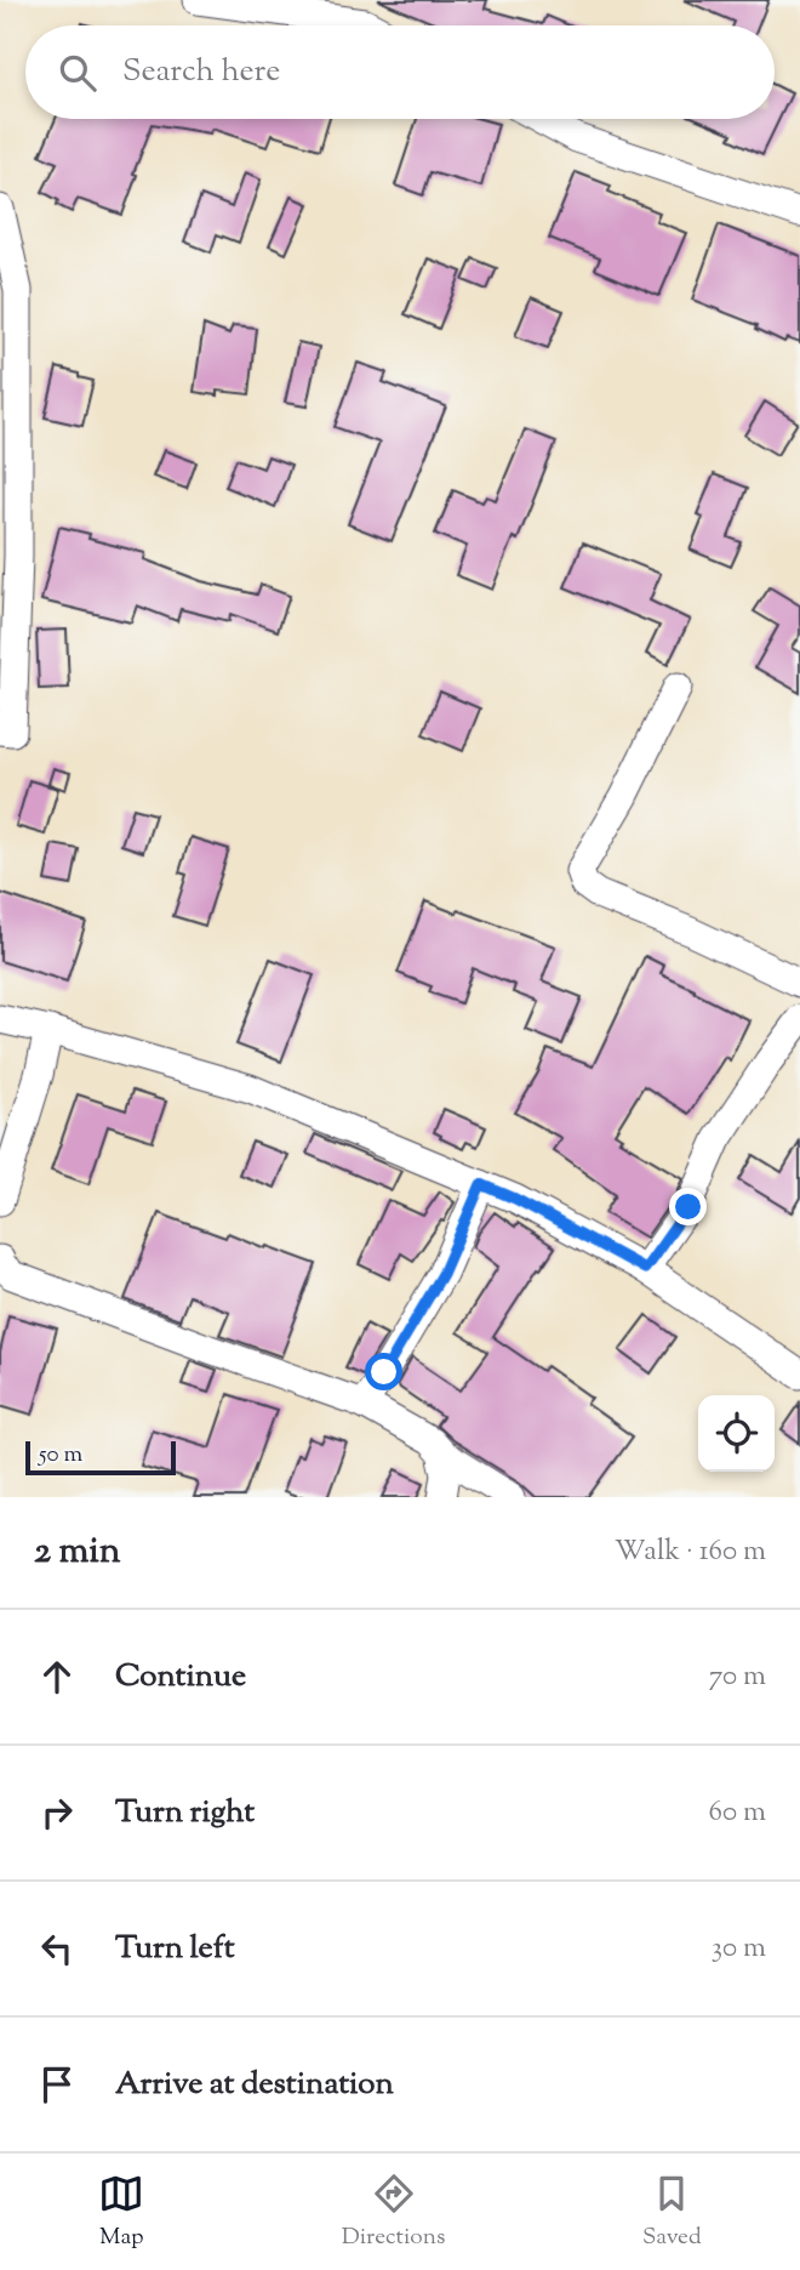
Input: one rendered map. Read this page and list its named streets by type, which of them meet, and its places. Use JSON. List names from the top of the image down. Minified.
{"scale_bar":"50 m","page":{"search":"Search here","scale":"50 m","heading":["2 min","Walk · 160 m"],"list":[["Continue","70 m"],["Turn right","60 m"],["Turn left","30 m"],"Arrive at destination"],"nav":["Map","Directions","Saved"]}}
